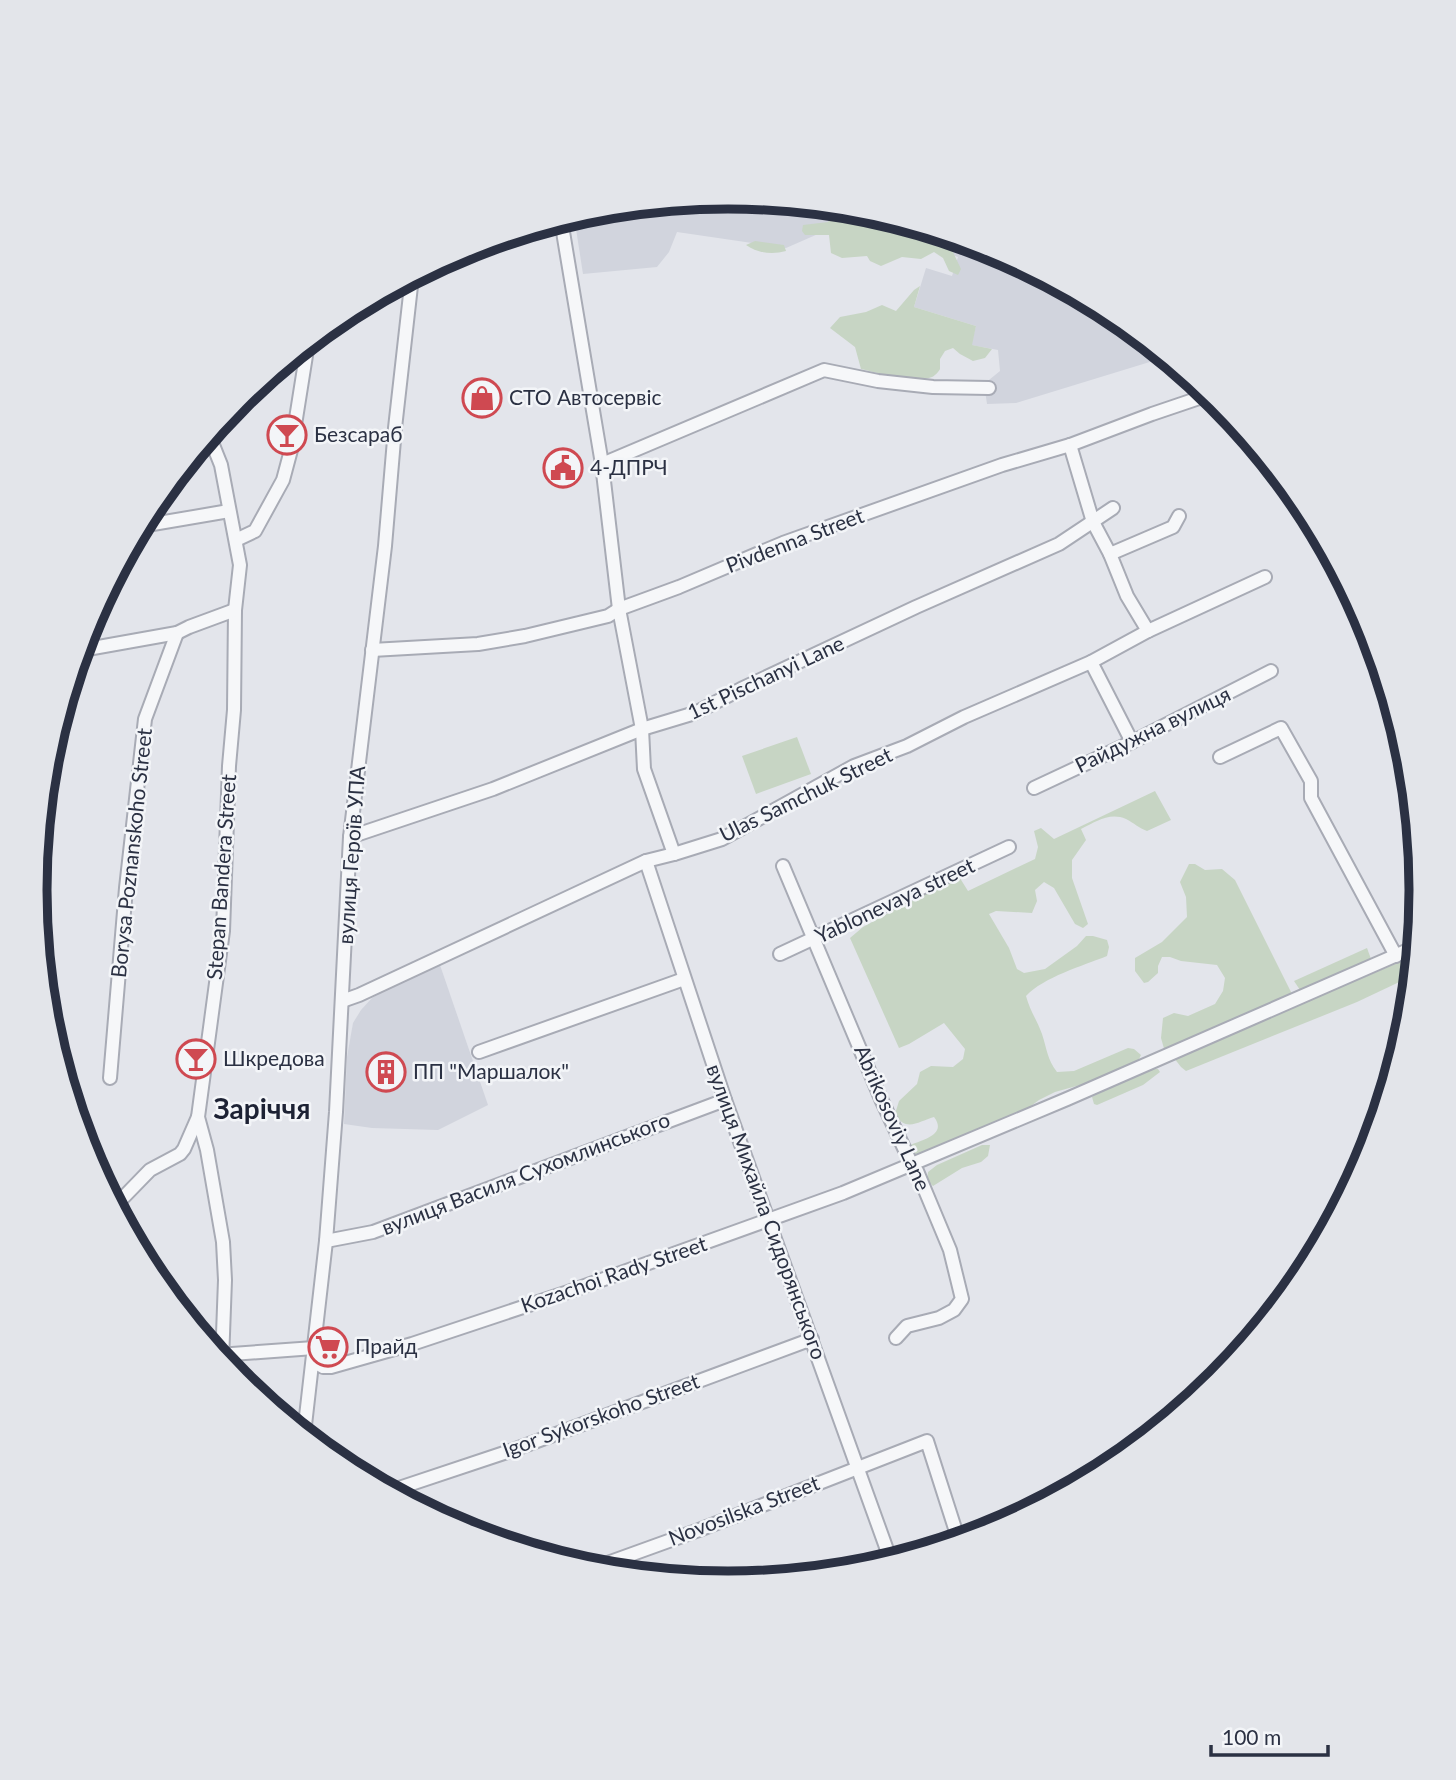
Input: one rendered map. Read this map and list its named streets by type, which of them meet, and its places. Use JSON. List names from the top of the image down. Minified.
{"streets":{"street":["Pivdenna Street","1st Pischanyi Lane","Райдужна вулиця","Ulas Samchuk Street","Borysa Poznanskoho Street","вулиця Героїв УПА","Stepan Bandera Street","Yablonevaya street","Abrikosoviy Lane","вулиця Василя Сухомлинського","вулиця Михайла Сидорянського","Kozachoi Rady Street","Igor Sykorskoho Street","Novosilska Street"]},"crossings":[["Pivdenna Street","вулиця Героїв УПА"],["1st Pischanyi Lane","вулиця Героїв УПА"],["Ulas Samchuk Street","вулиця Героїв УПА"],["Ulas Samchuk Street","вулиця Михайла Сидорянського"],["вулиця Героїв УПА","вулиця Василя Сухомлинського"],["вулиця Героїв УПА","Kozachoi Rady Street"],["Yablonevaya street","Abrikosoviy Lane"],["Abrikosoviy Lane","Kozachoi Rady Street"],["вулиця Василя Сухомлинського","вулиця Михайла Сидорянського"],["вулиця Михайла Сидорянського","Kozachoi Rady Street"],["вулиця Михайла Сидорянського","Igor Sykorskoho Street"],["вулиця Михайла Сидорянського","Novosilska Street"]],"districts":["Заріччя"],"places":{"shop":["СТО Автосервіс"],"bar":["Безсараб","Шкредова"],"public building":["4-ДПРЧ"],"building":["ПП \"Маршалок\""],"supermarket":["Прайд"]},"scale_bar":"100 m"}
